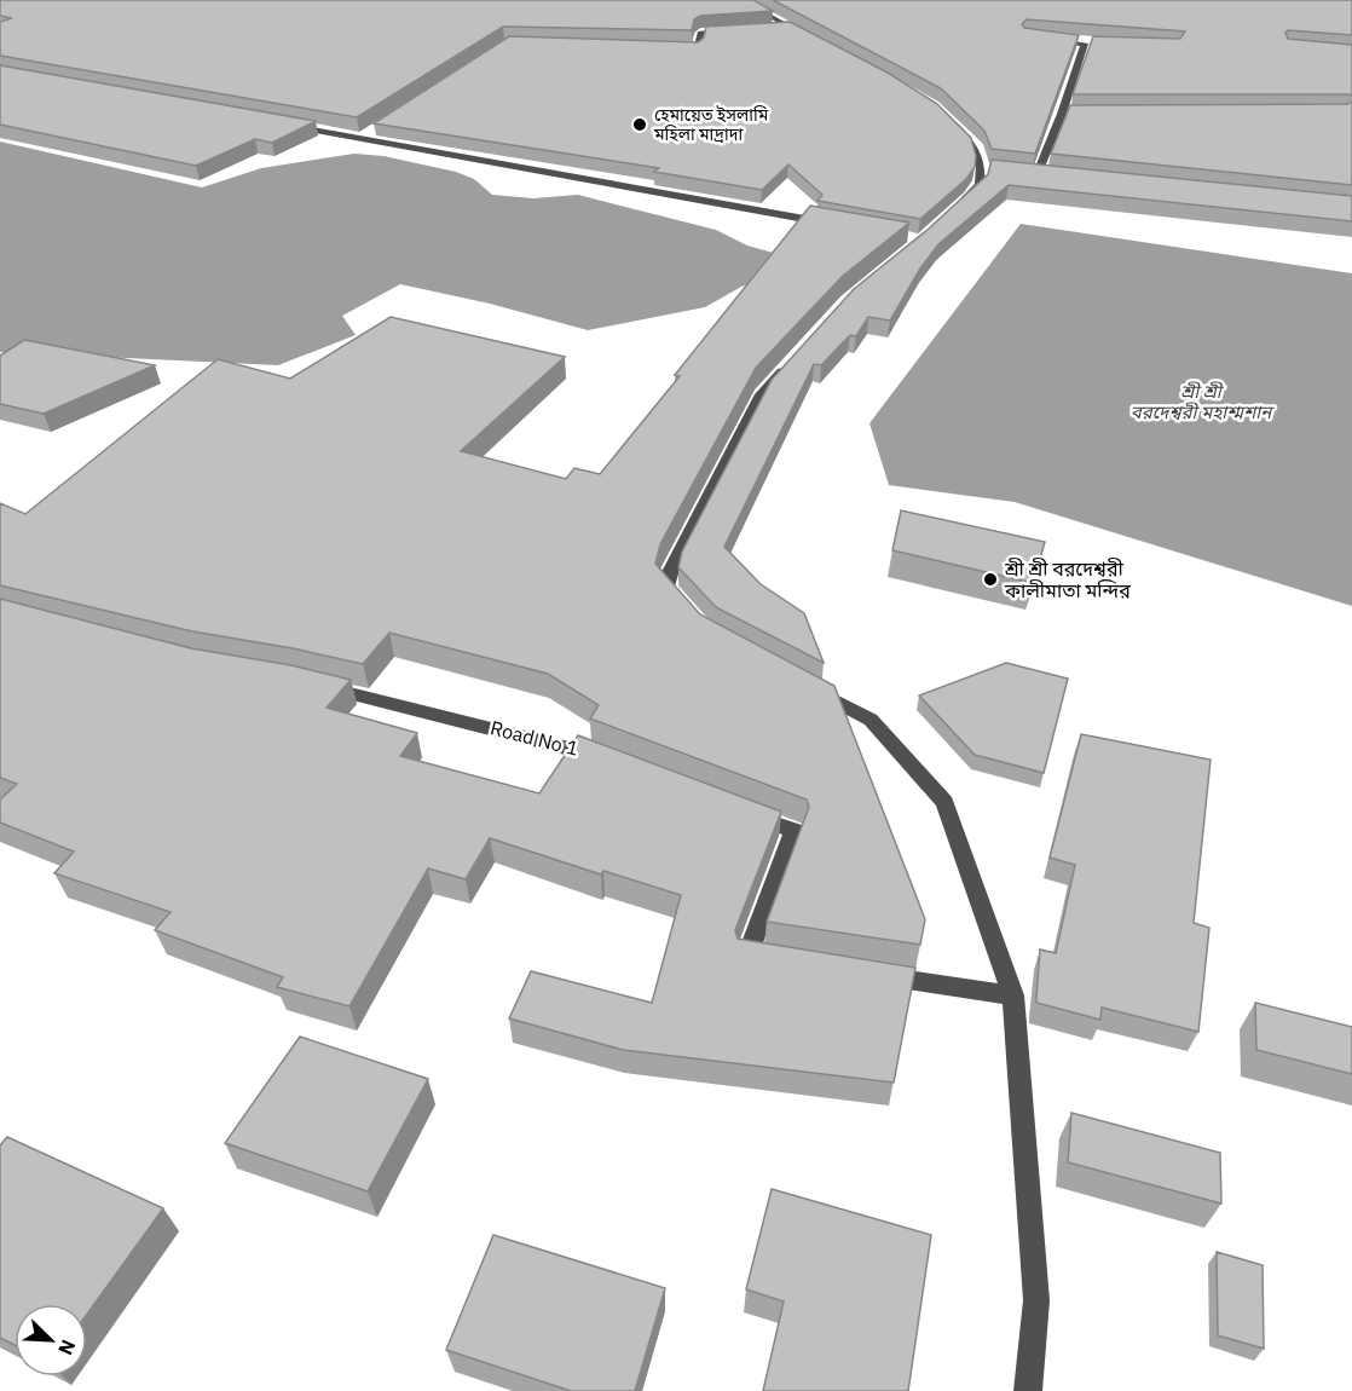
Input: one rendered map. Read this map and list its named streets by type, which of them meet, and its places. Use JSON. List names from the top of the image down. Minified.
{"streets":{"street":["Road No 1"]},"water":["শ্রী শ্রী বরদেশ্বরী মহাশ্মশান"],"places":["হেমায়েত ইসলামি মহিলা মাদ্রাদা","শ্রী শ্রী বরদেশ্বরী কালীমাতা মন্দির"],"north":"bottom right"}
